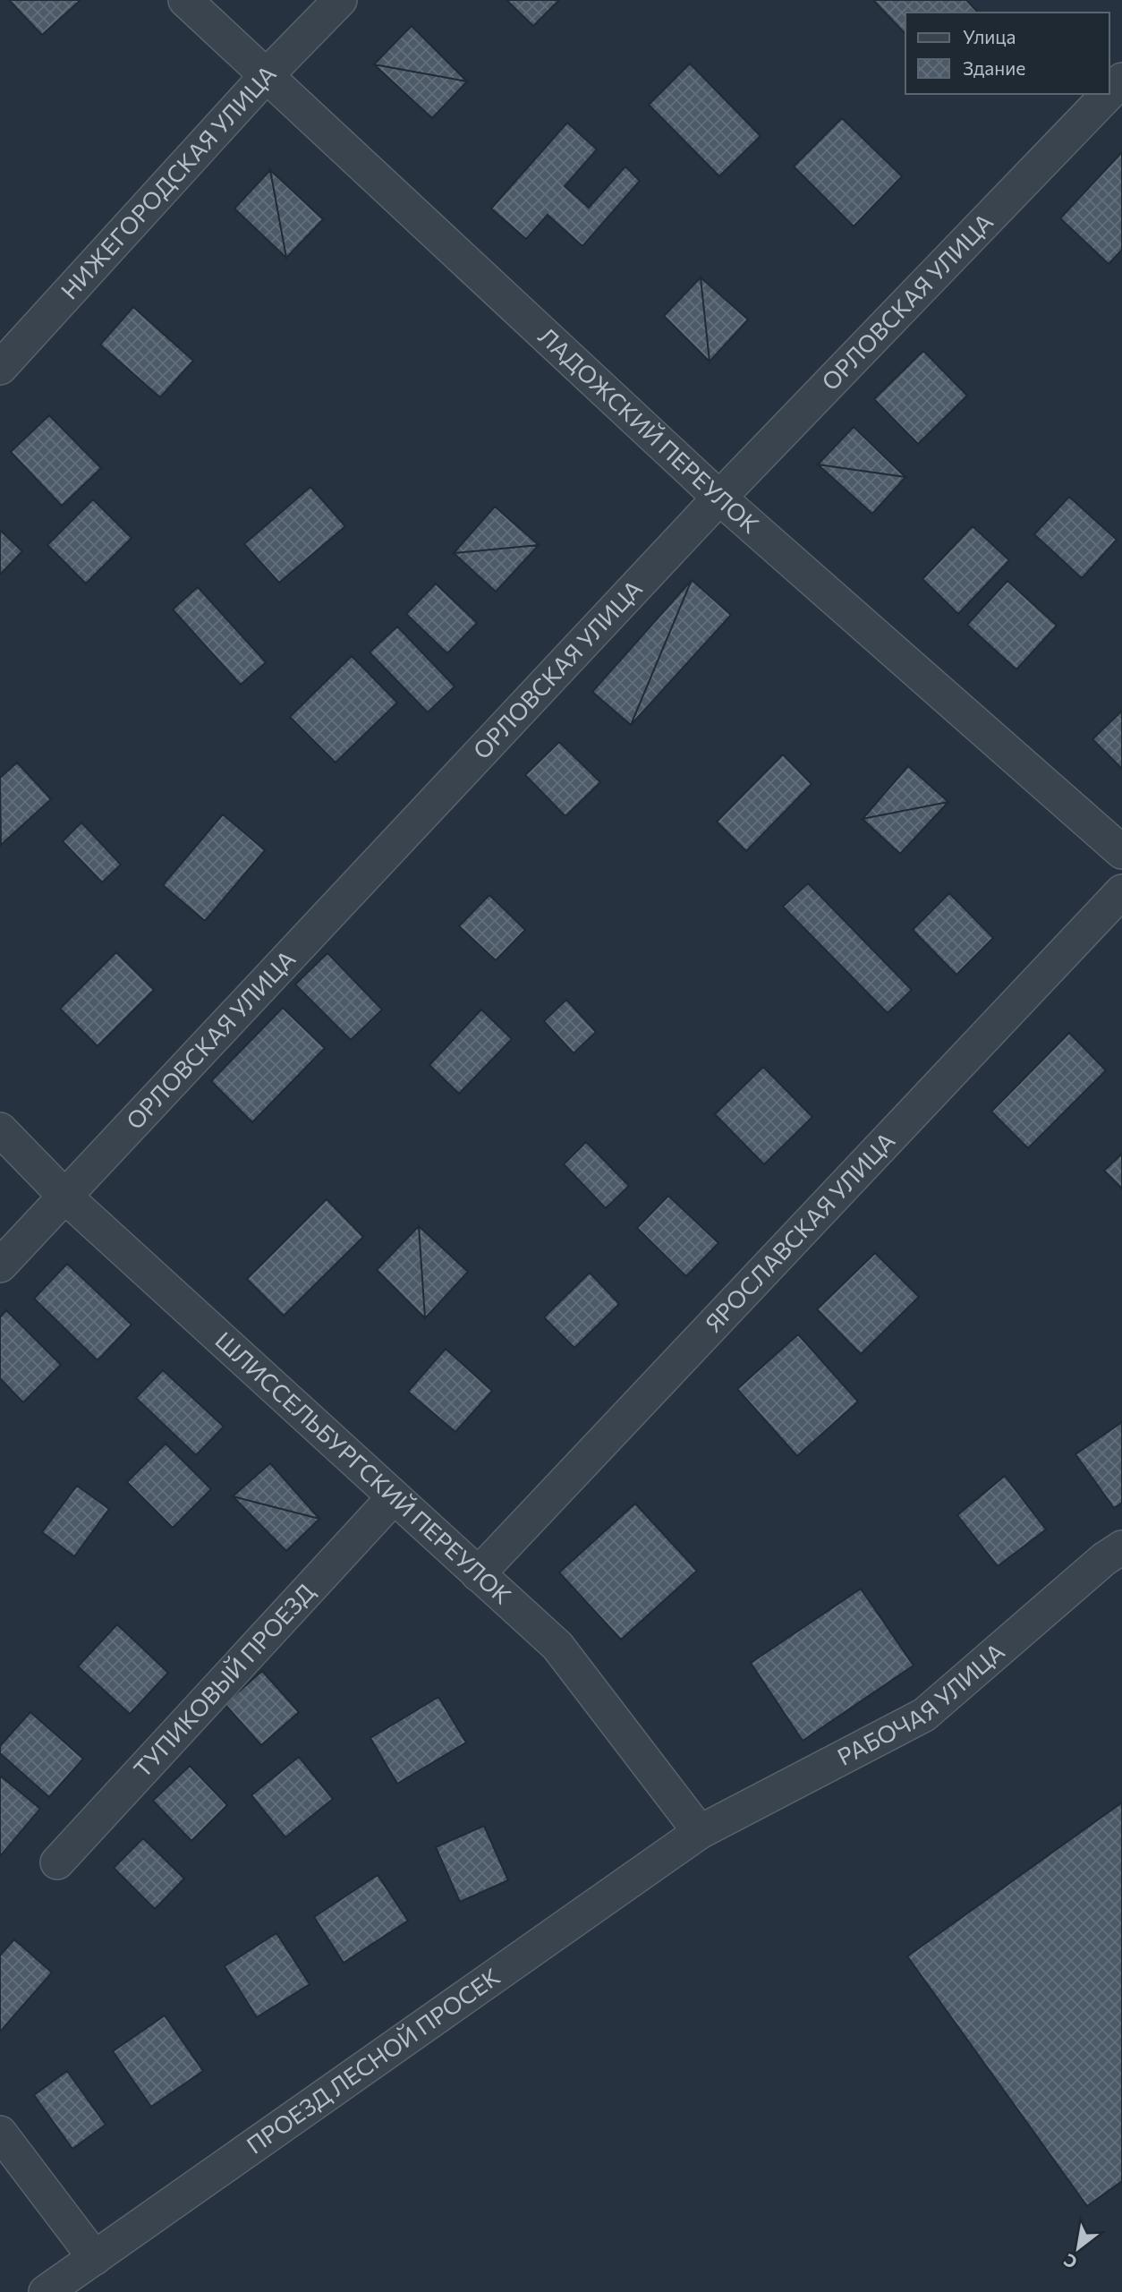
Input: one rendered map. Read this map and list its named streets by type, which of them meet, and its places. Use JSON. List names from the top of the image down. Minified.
{"streets":{"street":["НИЖЕГОРОДСКАЯ УЛИЦА","ОРЛОВСКАЯ УЛИЦА","ЛАДОЖСКИЙ ПЕРЕУЛОК","ЯРОСЛАВСКАЯ УЛИЦА","ШЛИССЕЛЬБУРГСКИЙ ПЕРЕУЛОК","ТУПИКОВЫЙ ПРОЕЗД","РАБОЧАЯ УЛИЦА","ПРОЕЗД ЛЕСНОЙ ПРОСЕК"]},"crossings":[["НИЖЕГОРОДСКАЯ УЛИЦА","ЛАДОЖСКИЙ ПЕРЕУЛОК"],["ОРЛОВСКАЯ УЛИЦА","ЛАДОЖСКИЙ ПЕРЕУЛОК"],["ОРЛОВСКАЯ УЛИЦА","ШЛИССЕЛЬБУРГСКИЙ ПЕРЕУЛОК"],["ЯРОСЛАВСКАЯ УЛИЦА","ШЛИССЕЛЬБУРГСКИЙ ПЕРЕУЛОК"],["ШЛИССЕЛЬБУРГСКИЙ ПЕРЕУЛОК","ТУПИКОВЫЙ ПРОЕЗД"],["ШЛИССЕЛЬБУРГСКИЙ ПЕРЕУЛОК","РАБОЧАЯ УЛИЦА"],["ШЛИССЕЛЬБУРГСКИЙ ПЕРЕУЛОК","ПРОЕЗД ЛЕСНОЙ ПРОСЕК"],["РАБОЧАЯ УЛИЦА","ПРОЕЗД ЛЕСНОЙ ПРОСЕК"]],"legend":["Улица","Здание"],"north":"bottom left"}
